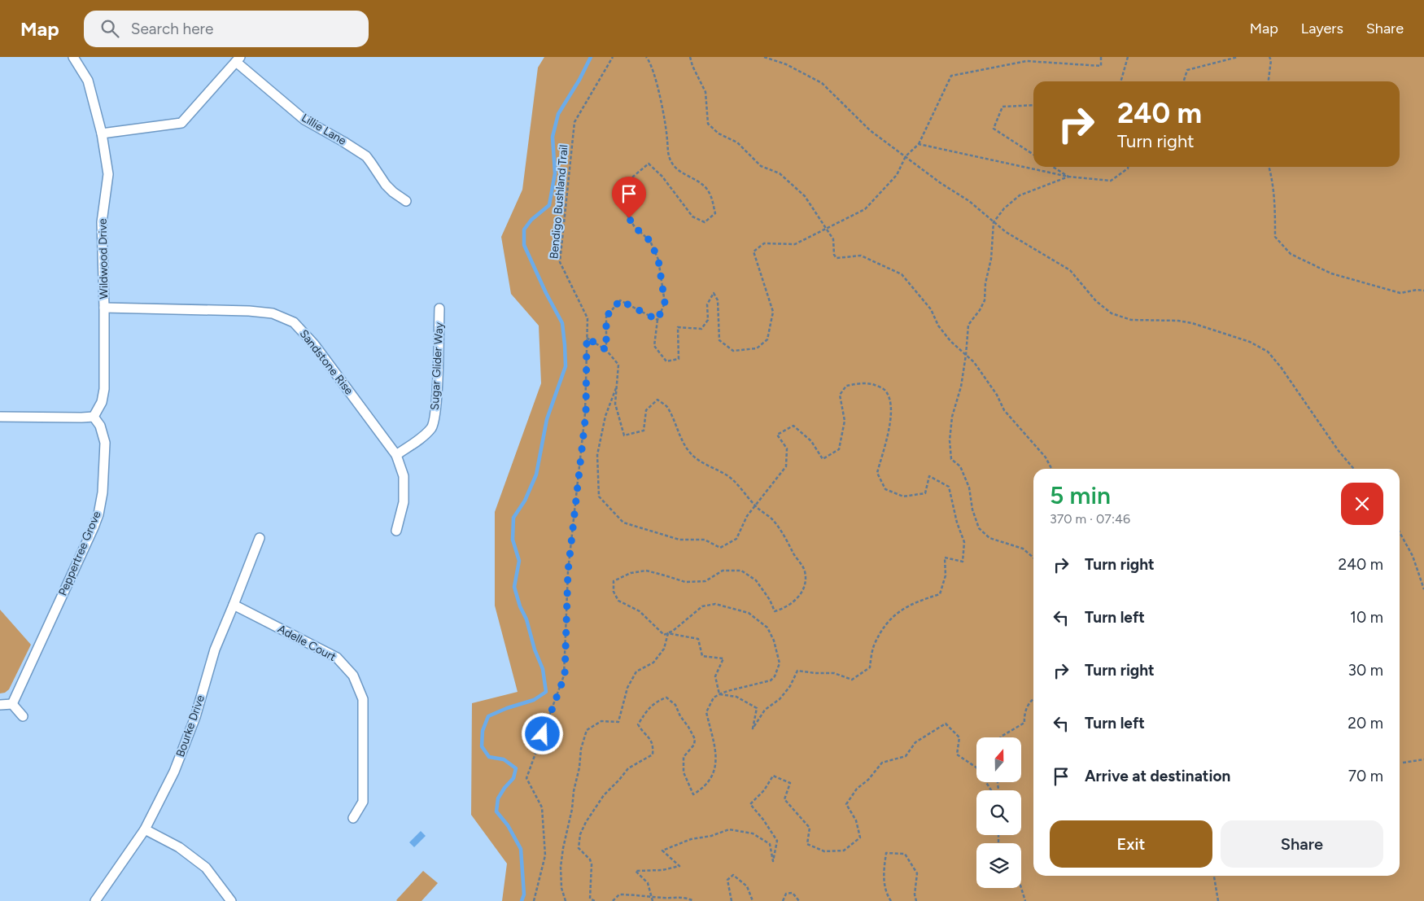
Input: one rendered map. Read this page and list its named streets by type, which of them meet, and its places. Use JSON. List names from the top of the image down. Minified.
{"streets":{"street":["Lillie Lane","Wildwood Drive","Sandstone Rise","Sugar Glider Way","Peppertree Grove","Adelle Court","Bourke Drive"],"path":["Bendigo Bushland Trail"]},"crossings":[["Wildwood Drive","Sandstone Rise"],["Wildwood Drive","Peppertree Grove"],["Sandstone Rise","Sugar Glider Way"],["Adelle Court","Bourke Drive"]],"north":"top","page":{"header":"Map","search":"Search here","nav":["Map","Layers","Share"],"turn":["240 m","Turn right"],"heading":["5 min","370 m · 07:46"],"list":[{"name":"Turn right","value":"240 m"},{"name":"Turn left","value":"10 m"},{"name":"Turn right","value":"30 m"},{"name":"Turn left","value":"20 m"},{"name":"Arrive at destination","value":"70 m"}],"buttons":["Exit","Share"]}}
